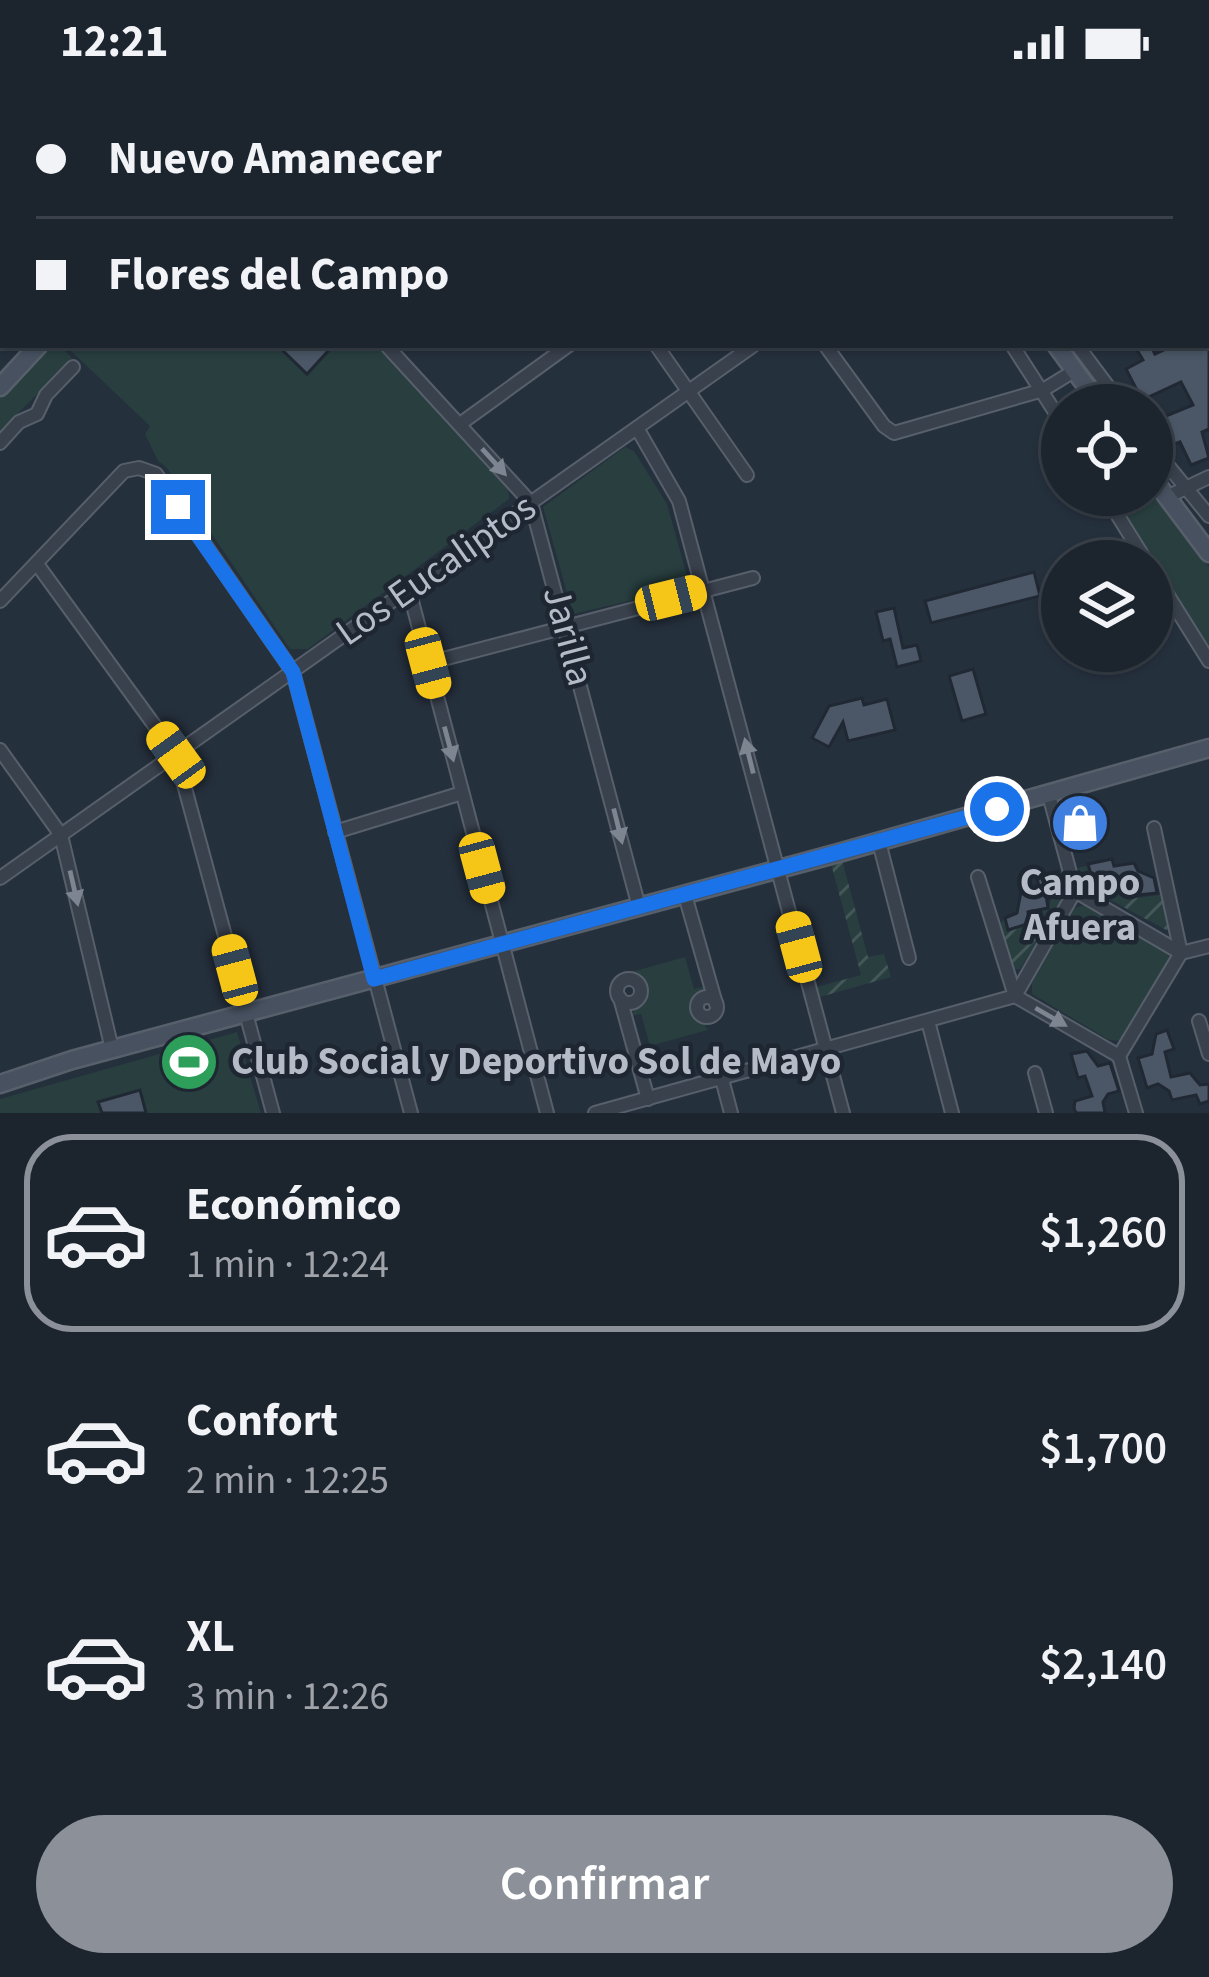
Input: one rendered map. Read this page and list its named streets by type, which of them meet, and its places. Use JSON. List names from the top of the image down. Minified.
{"streets":{"street":["Los Eucaliptos","Jarilla"]},"crossings":[["Los Eucaliptos","Jarilla"]],"one_way":["Jarilla"],"places":{"shop":["Campo Afuera"],"sports":["Club Social y Deportivo Sol de Mayo"]},"page":{"status":"12:21","banner":["Nuevo Amanecer","Flores del Campo"],"list":[{"name":"Económico","note":"1 min · 12:24","value":"$1,260"},{"name":"Confort","note":"2 min · 12:25","value":"$1,700"},{"name":"XL","note":"3 min · 12:26","value":"$2,140"}],"buttons":"Confirmar"}}
